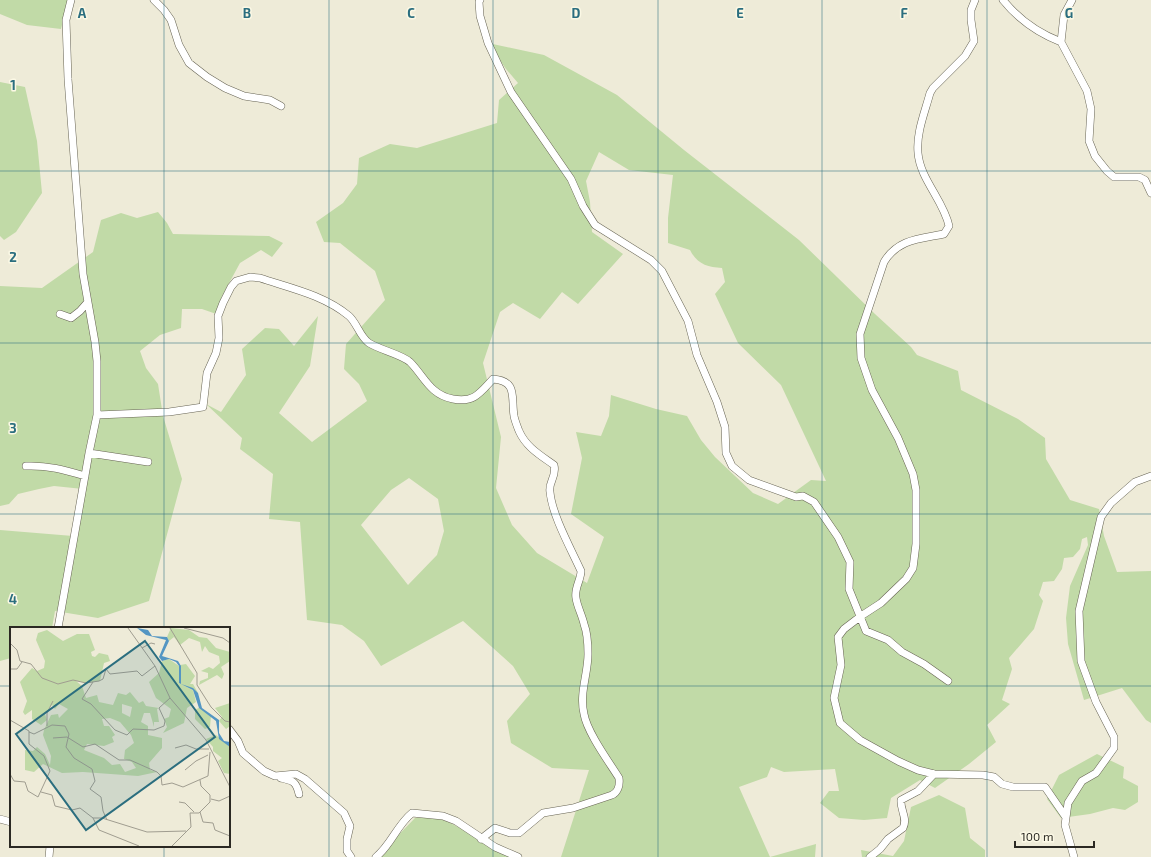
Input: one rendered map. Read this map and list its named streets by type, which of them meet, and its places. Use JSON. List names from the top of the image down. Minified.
{"scale_bar":"100 m","grid":{"columns":["A","B","C","D","E","F","G"],"rows":["1","2","3","4"]}}
